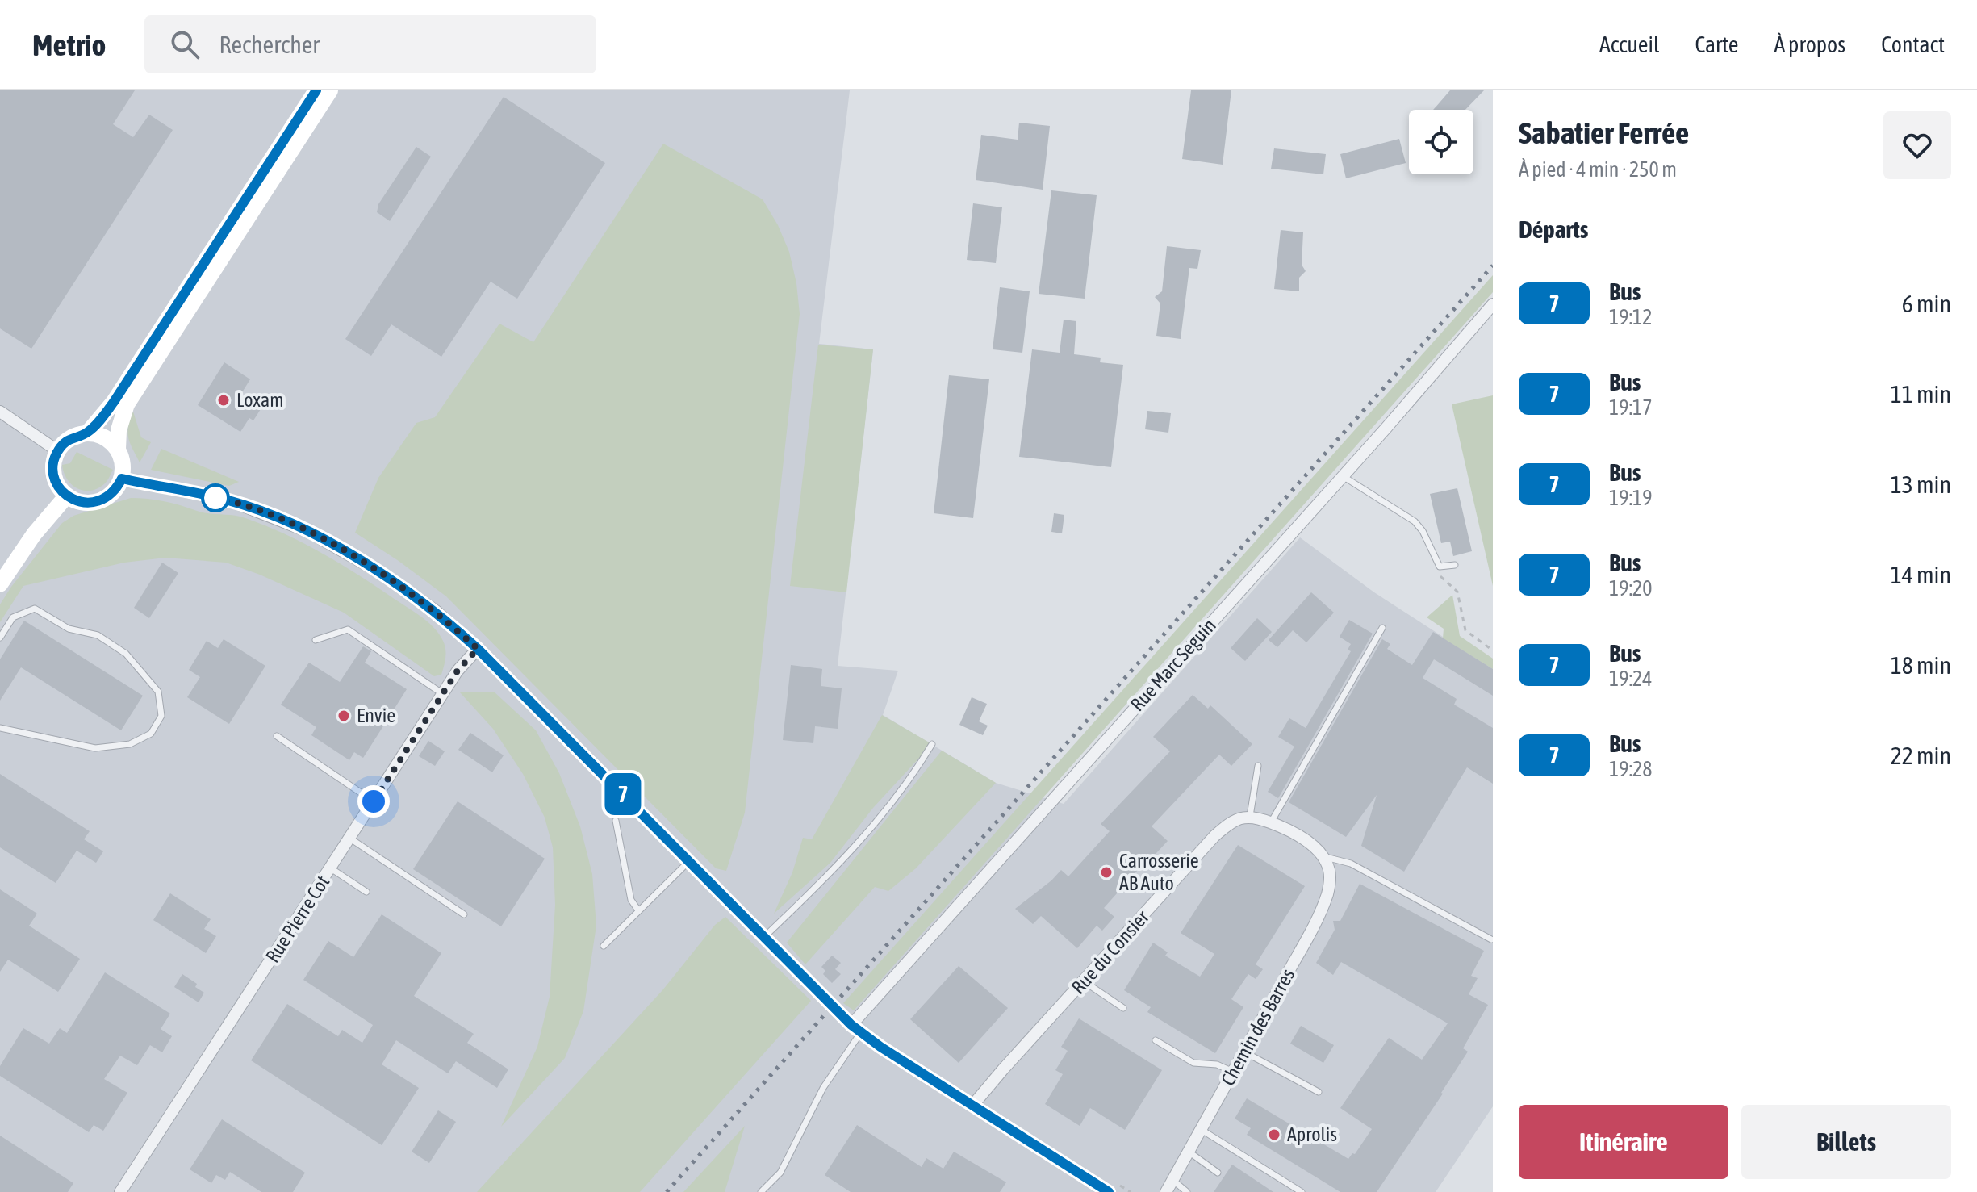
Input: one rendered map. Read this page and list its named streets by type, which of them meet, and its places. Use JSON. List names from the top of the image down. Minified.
{"streets":{"street":["Rue Marc Seguin","Rue Pierre Cot","Rue du Consier","Chemin des Barres"]},"places":["Loxam","Envie","Carrosserie AB Auto","Aprolis"],"lines":["bus line 7"],"page":{"header":"Metrio","search":"Rechercher","nav":["Accueil","Carte","À propos","Contact"],"on_map":"7","heading":[["Sabatier Ferrée","À pied · 4 min · 250 m"],"Départs"],"list":[{"mark":"7","name":"Bus","note":"19:12","value":"6 min"},{"mark":"7","name":"Bus","note":"19:17","value":"11 min"},{"mark":"7","name":"Bus","note":"19:19","value":"13 min"},{"mark":"7","name":"Bus","note":"19:20","value":"14 min"},{"mark":"7","name":"Bus","note":"19:24","value":"18 min"},{"mark":"7","name":"Bus","note":"19:28","value":"22 min"}],"buttons":["Itinéraire","Billets"]}}
